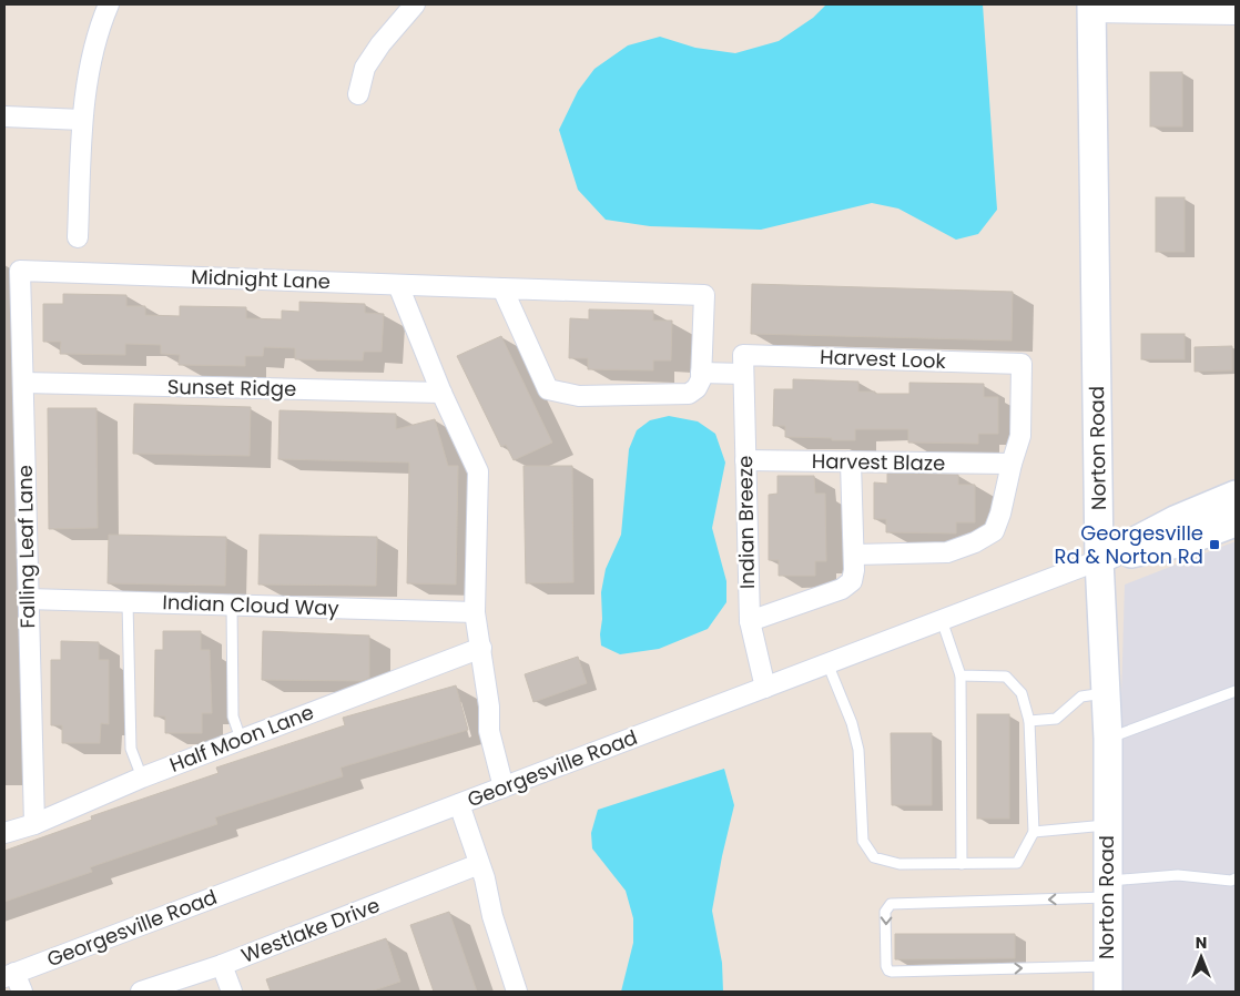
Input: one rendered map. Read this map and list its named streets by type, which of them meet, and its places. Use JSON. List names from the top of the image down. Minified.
{"streets":{"main road":["Norton Road","Georgesville Road"],"street":["Midnight Lane","Harvest Look","Sunset Ridge","Harvest Blaze","Indian Breeze","Falling Leaf Lane","Indian Cloud Way","Half Moon Lane","Westlake Drive"]},"crossings":[["Midnight Lane","Falling Leaf Lane"],["Harvest Look","Harvest Blaze"],["Harvest Look","Indian Breeze"],["Sunset Ridge","Falling Leaf Lane"],["Norton Road","Georgesville Road"],["Harvest Blaze","Indian Breeze"],["Indian Breeze","Georgesville Road"],["Falling Leaf Lane","Indian Cloud Way"],["Falling Leaf Lane","Half Moon Lane"]],"places":{"transit":["Georgesville Rd & Norton Rd"]},"north":"top"}
